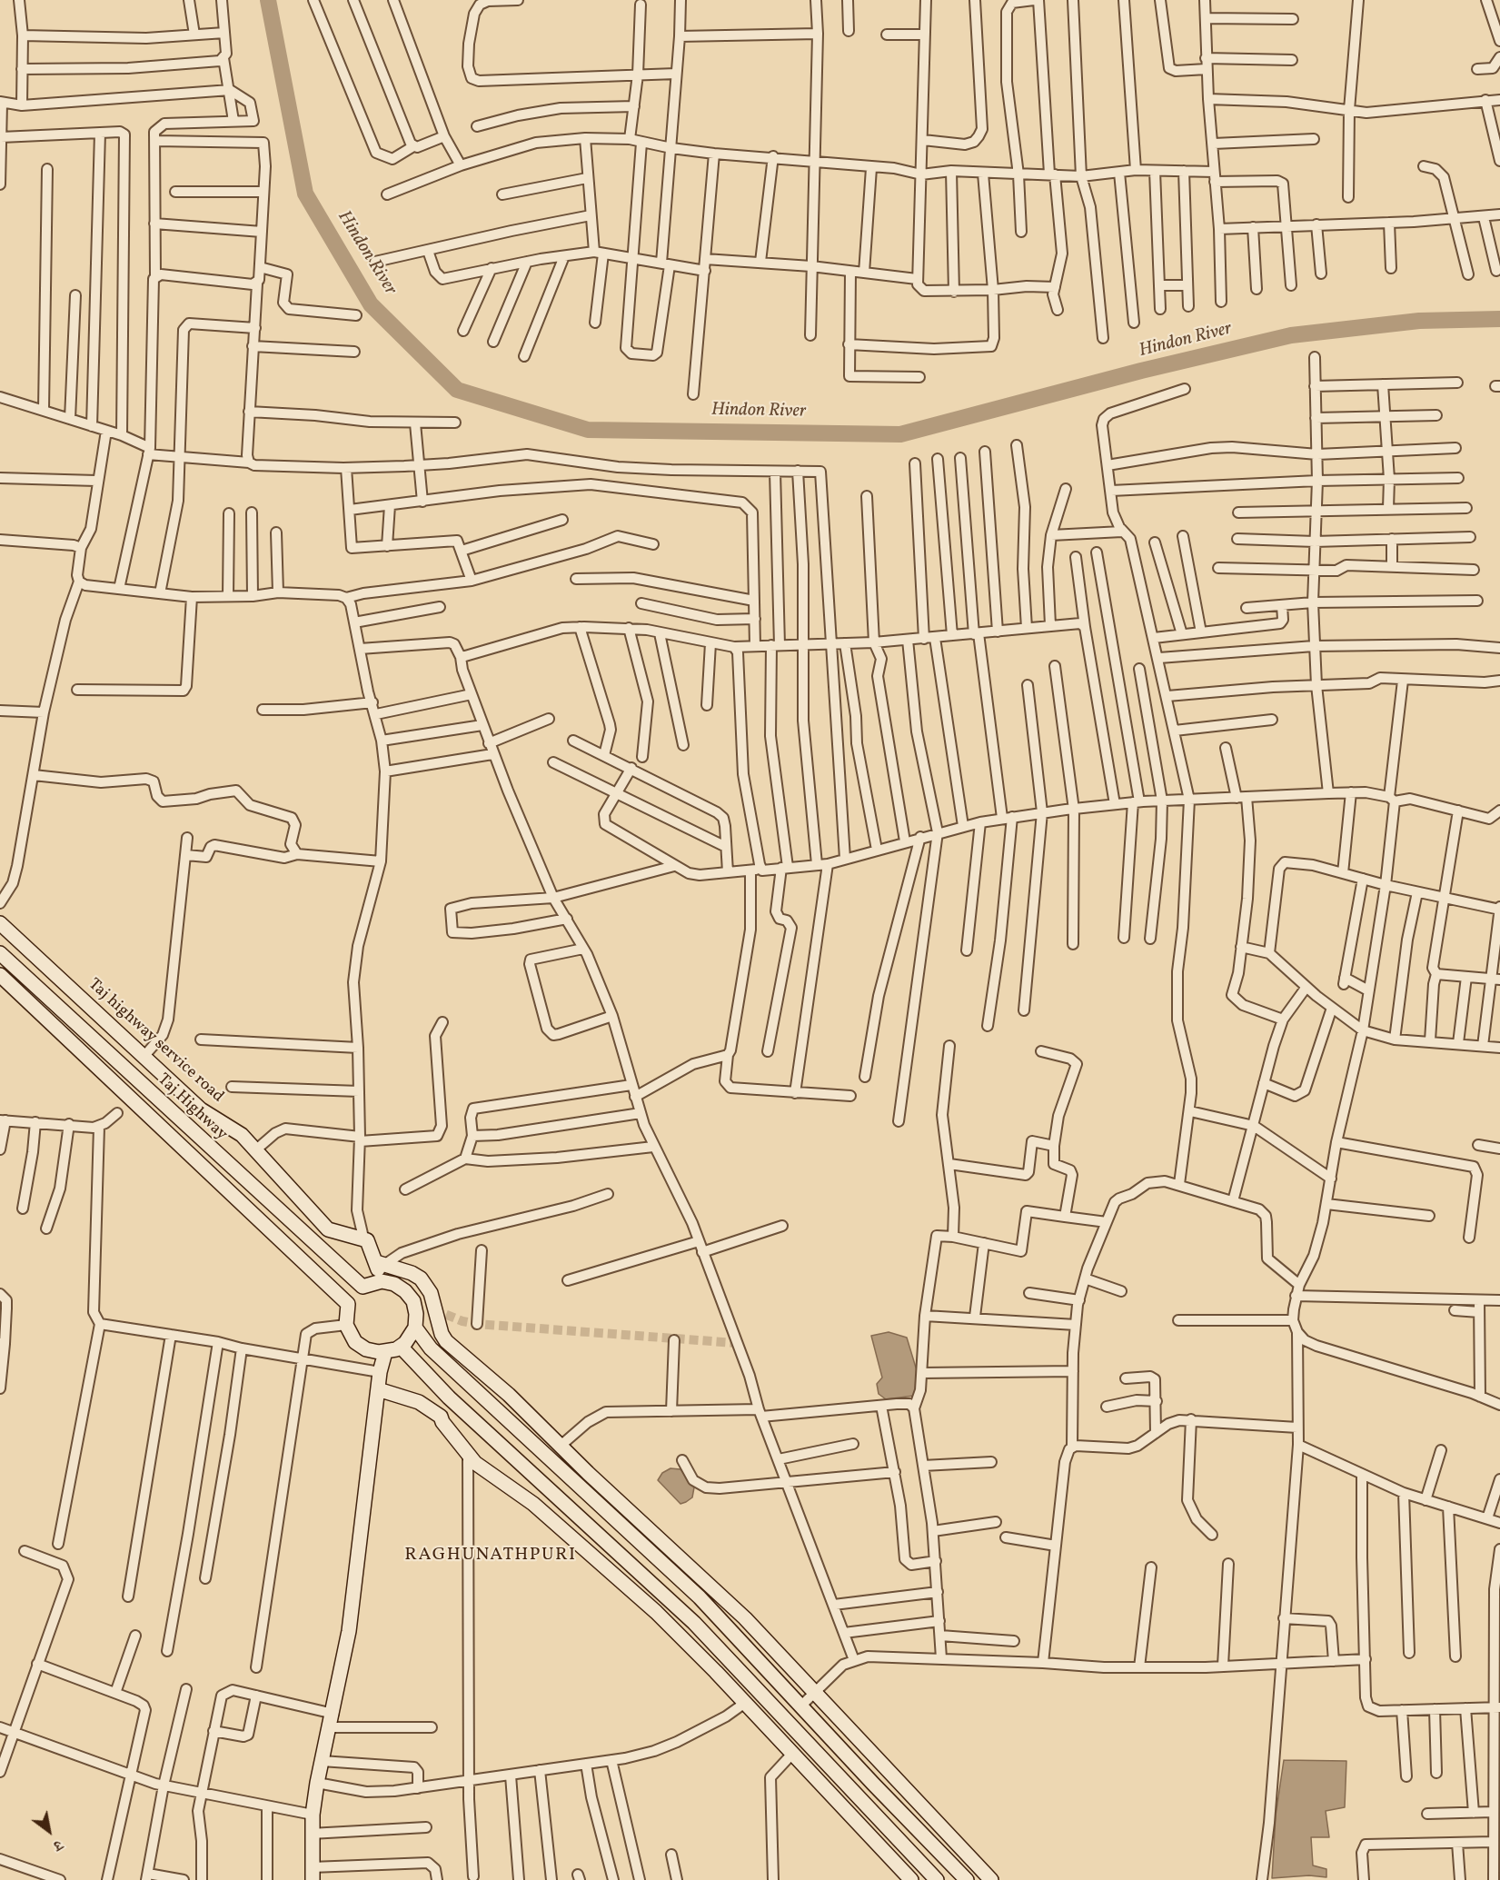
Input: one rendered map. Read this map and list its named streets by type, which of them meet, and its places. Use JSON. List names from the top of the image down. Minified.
{"streets":{"main road":["Taj highway service road","Taj Highway"]},"districts":["RAGHUNATHPURI"],"water":["Hindon River"],"north":"bottom right"}
